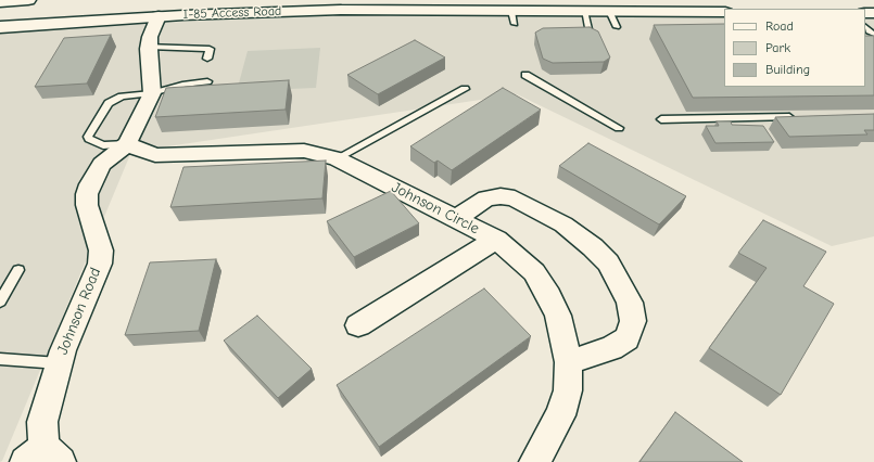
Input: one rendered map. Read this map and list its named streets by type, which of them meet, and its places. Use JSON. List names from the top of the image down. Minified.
{"streets":{"main road":["I-85 Access Road"],"street":["Johnson Circle","Johnson Road"]},"crossings":[["Johnson Circle","Johnson Road"]],"legend":["Road","Park","Building"]}
